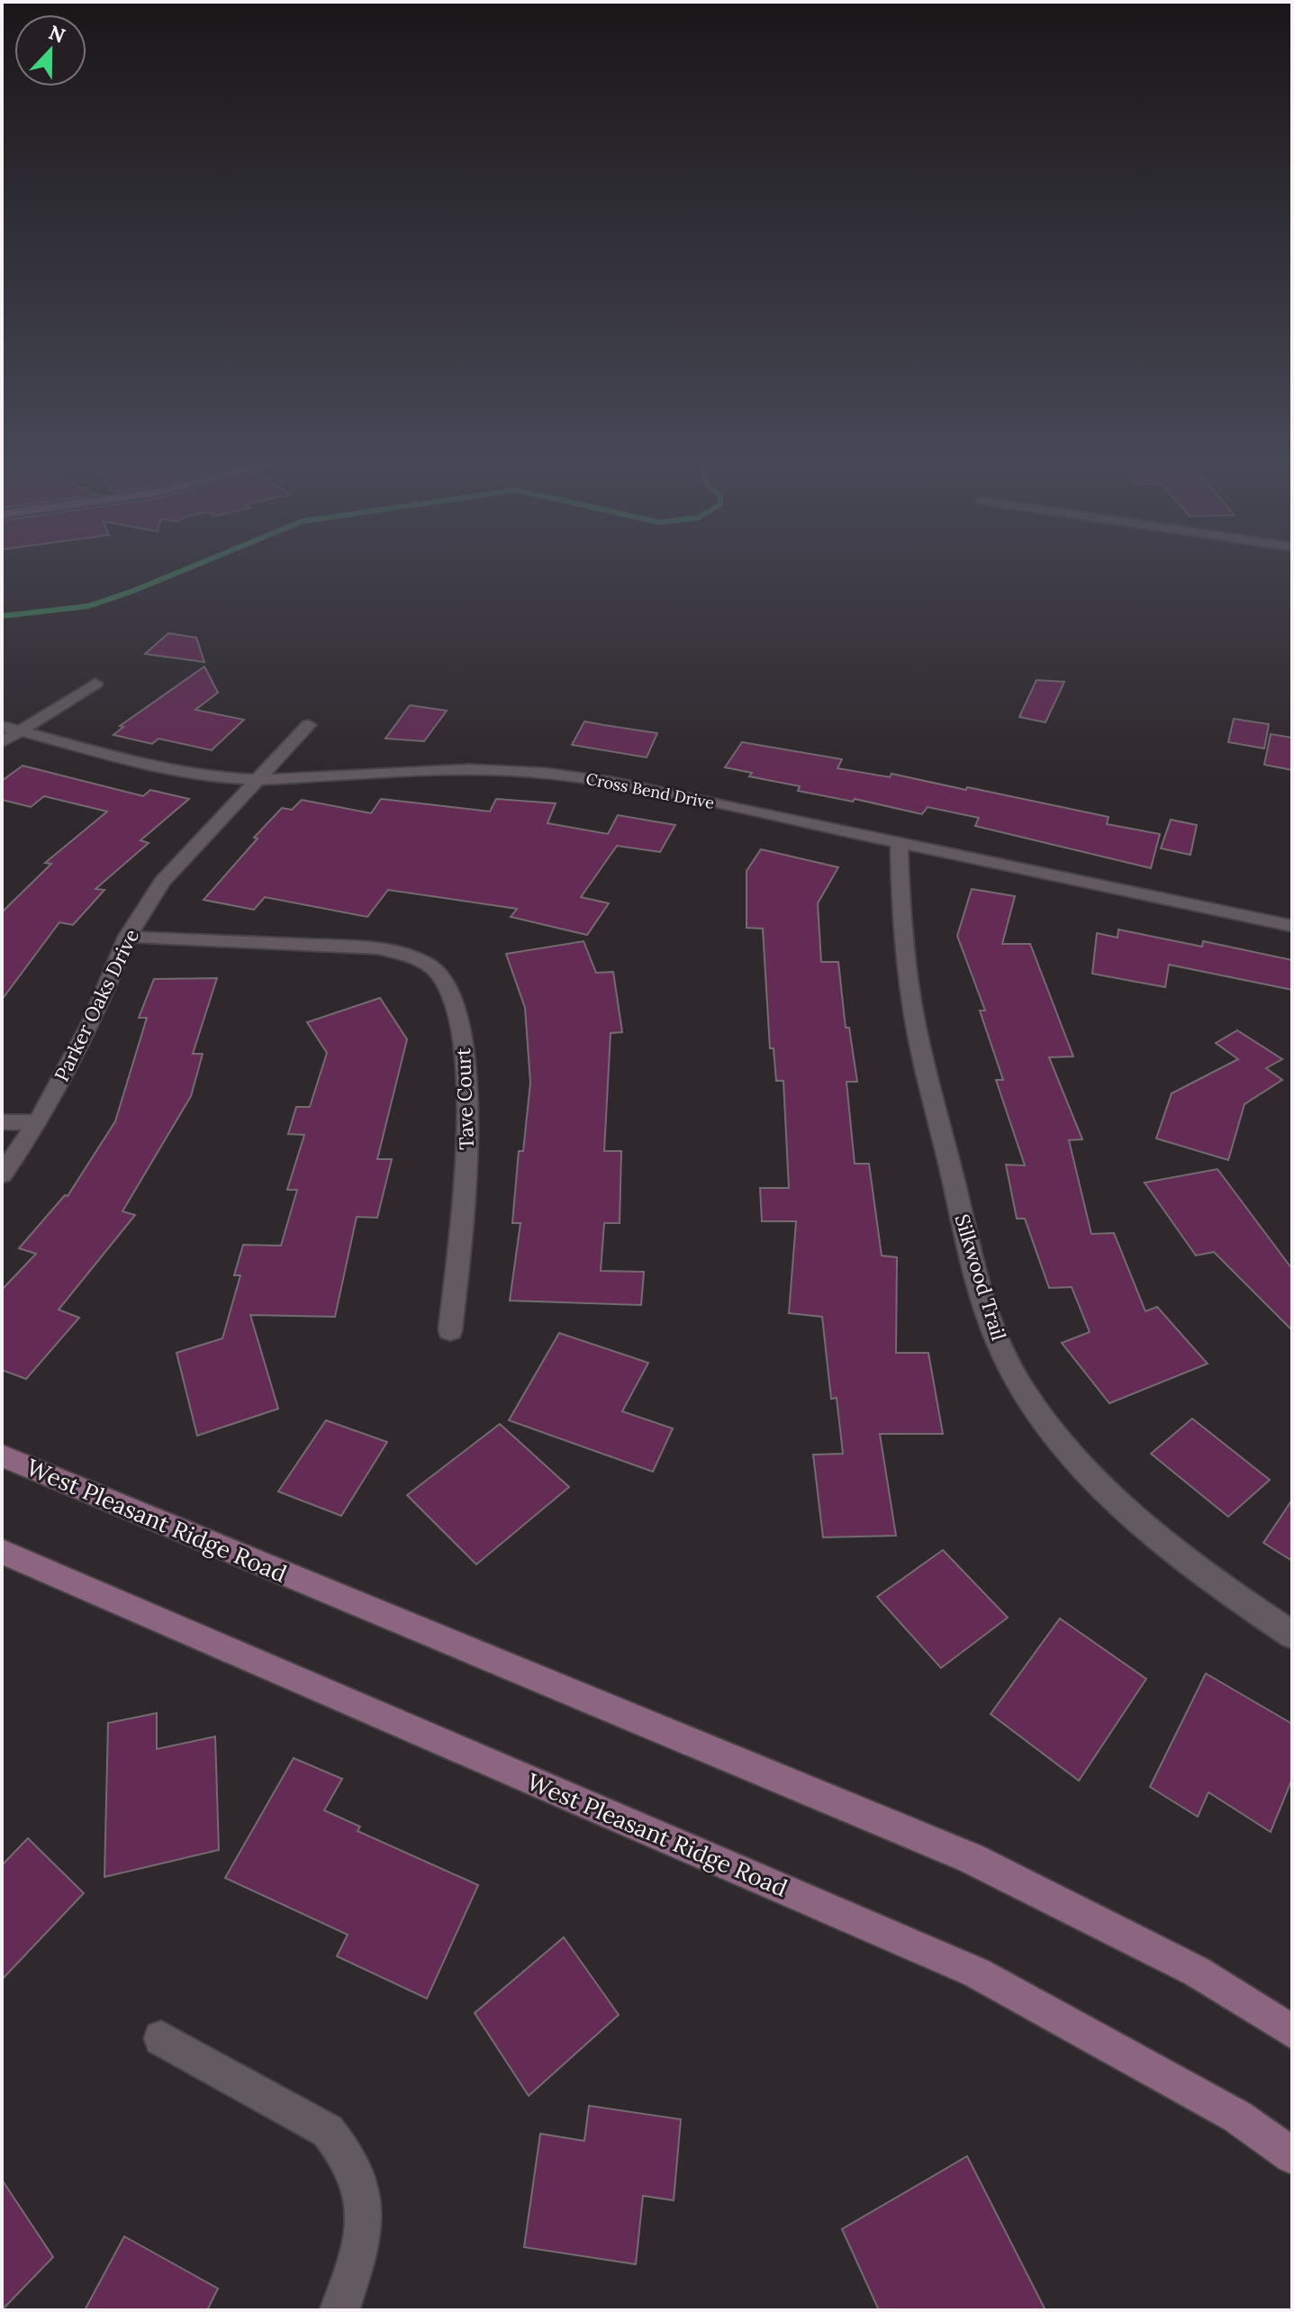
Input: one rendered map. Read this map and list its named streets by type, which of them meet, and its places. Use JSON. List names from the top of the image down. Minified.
{"streets":{"main road":["West Pleasant Ridge Road"],"street":["Cross Bend Drive","Parker Oaks Drive","Tave Court","Silkwood Trail"]},"crossings":[["Cross Bend Drive","Parker Oaks Drive"],["Cross Bend Drive","Silkwood Trail"],["Parker Oaks Drive","Tave Court"]],"north":"top"}
